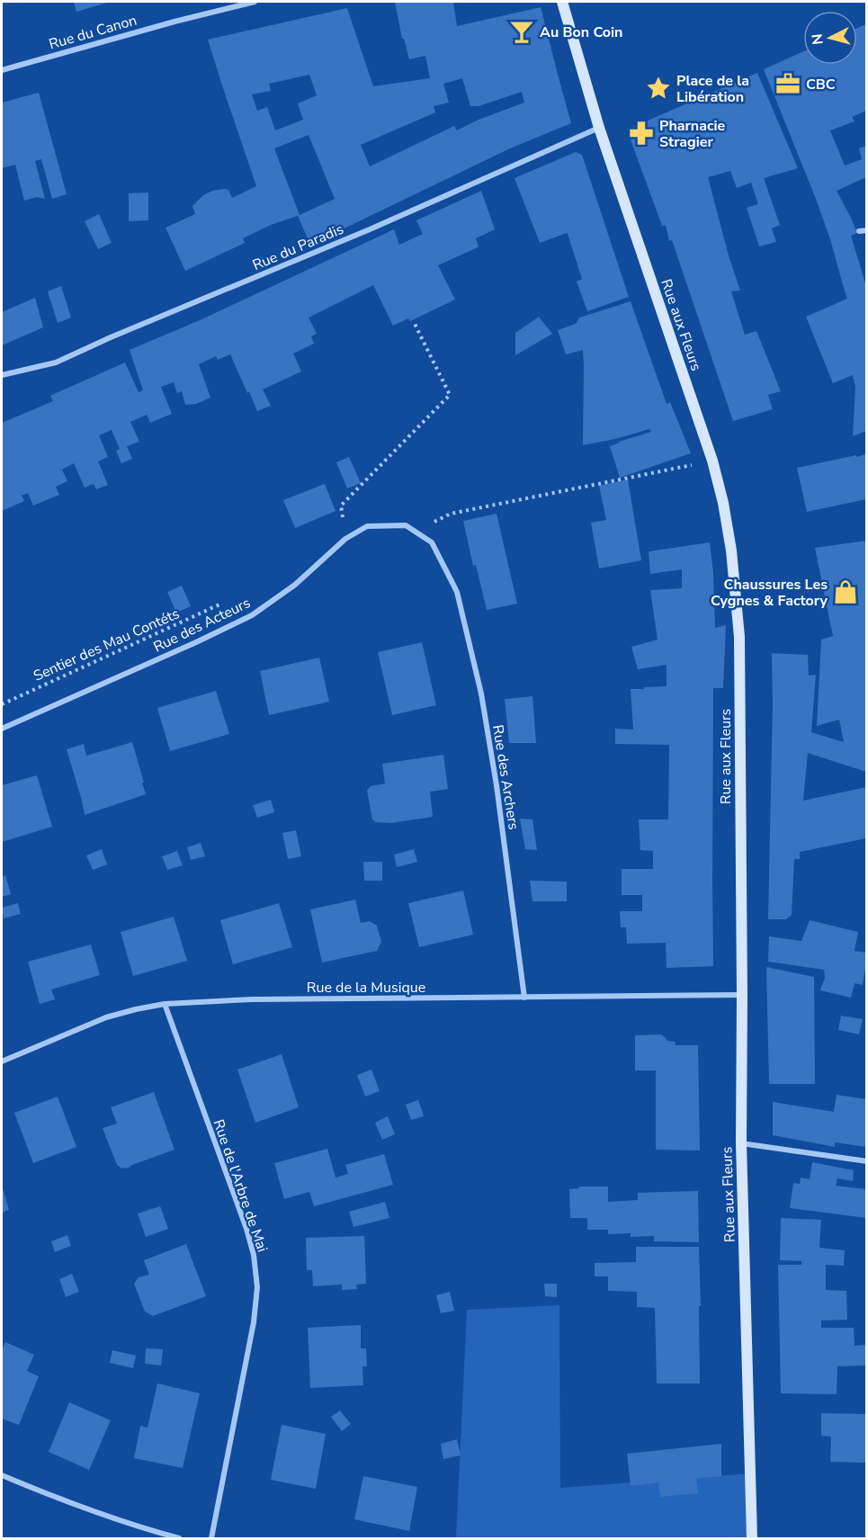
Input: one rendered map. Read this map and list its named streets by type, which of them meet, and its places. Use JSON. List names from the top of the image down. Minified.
{"streets":{"main road":["Rue aux Fleurs"],"street":["Rue du Canon","Rue du Paradis","Rue des Acteurs","Rue des Archers","Rue de la Musique","Rue de l'Arbre de Mai"],"path":["Sentier des Mau Contéts"]},"crossings":[["Rue du Paradis","Rue aux Fleurs"],["Rue aux Fleurs","Rue de la Musique"],["Rue des Acteurs","Rue des Archers"],["Rue des Archers","Rue de la Musique"],["Rue de la Musique","Rue de l'Arbre de Mai"]],"places":{"bar":["Au Bon Coin"],"office":["CBC"],"place":["Place de la Libération"],"pharmacy":["Pharnacie Stragier"],"shop":["Chaussures Les Cygnes & Factory"]},"north":"left"}
